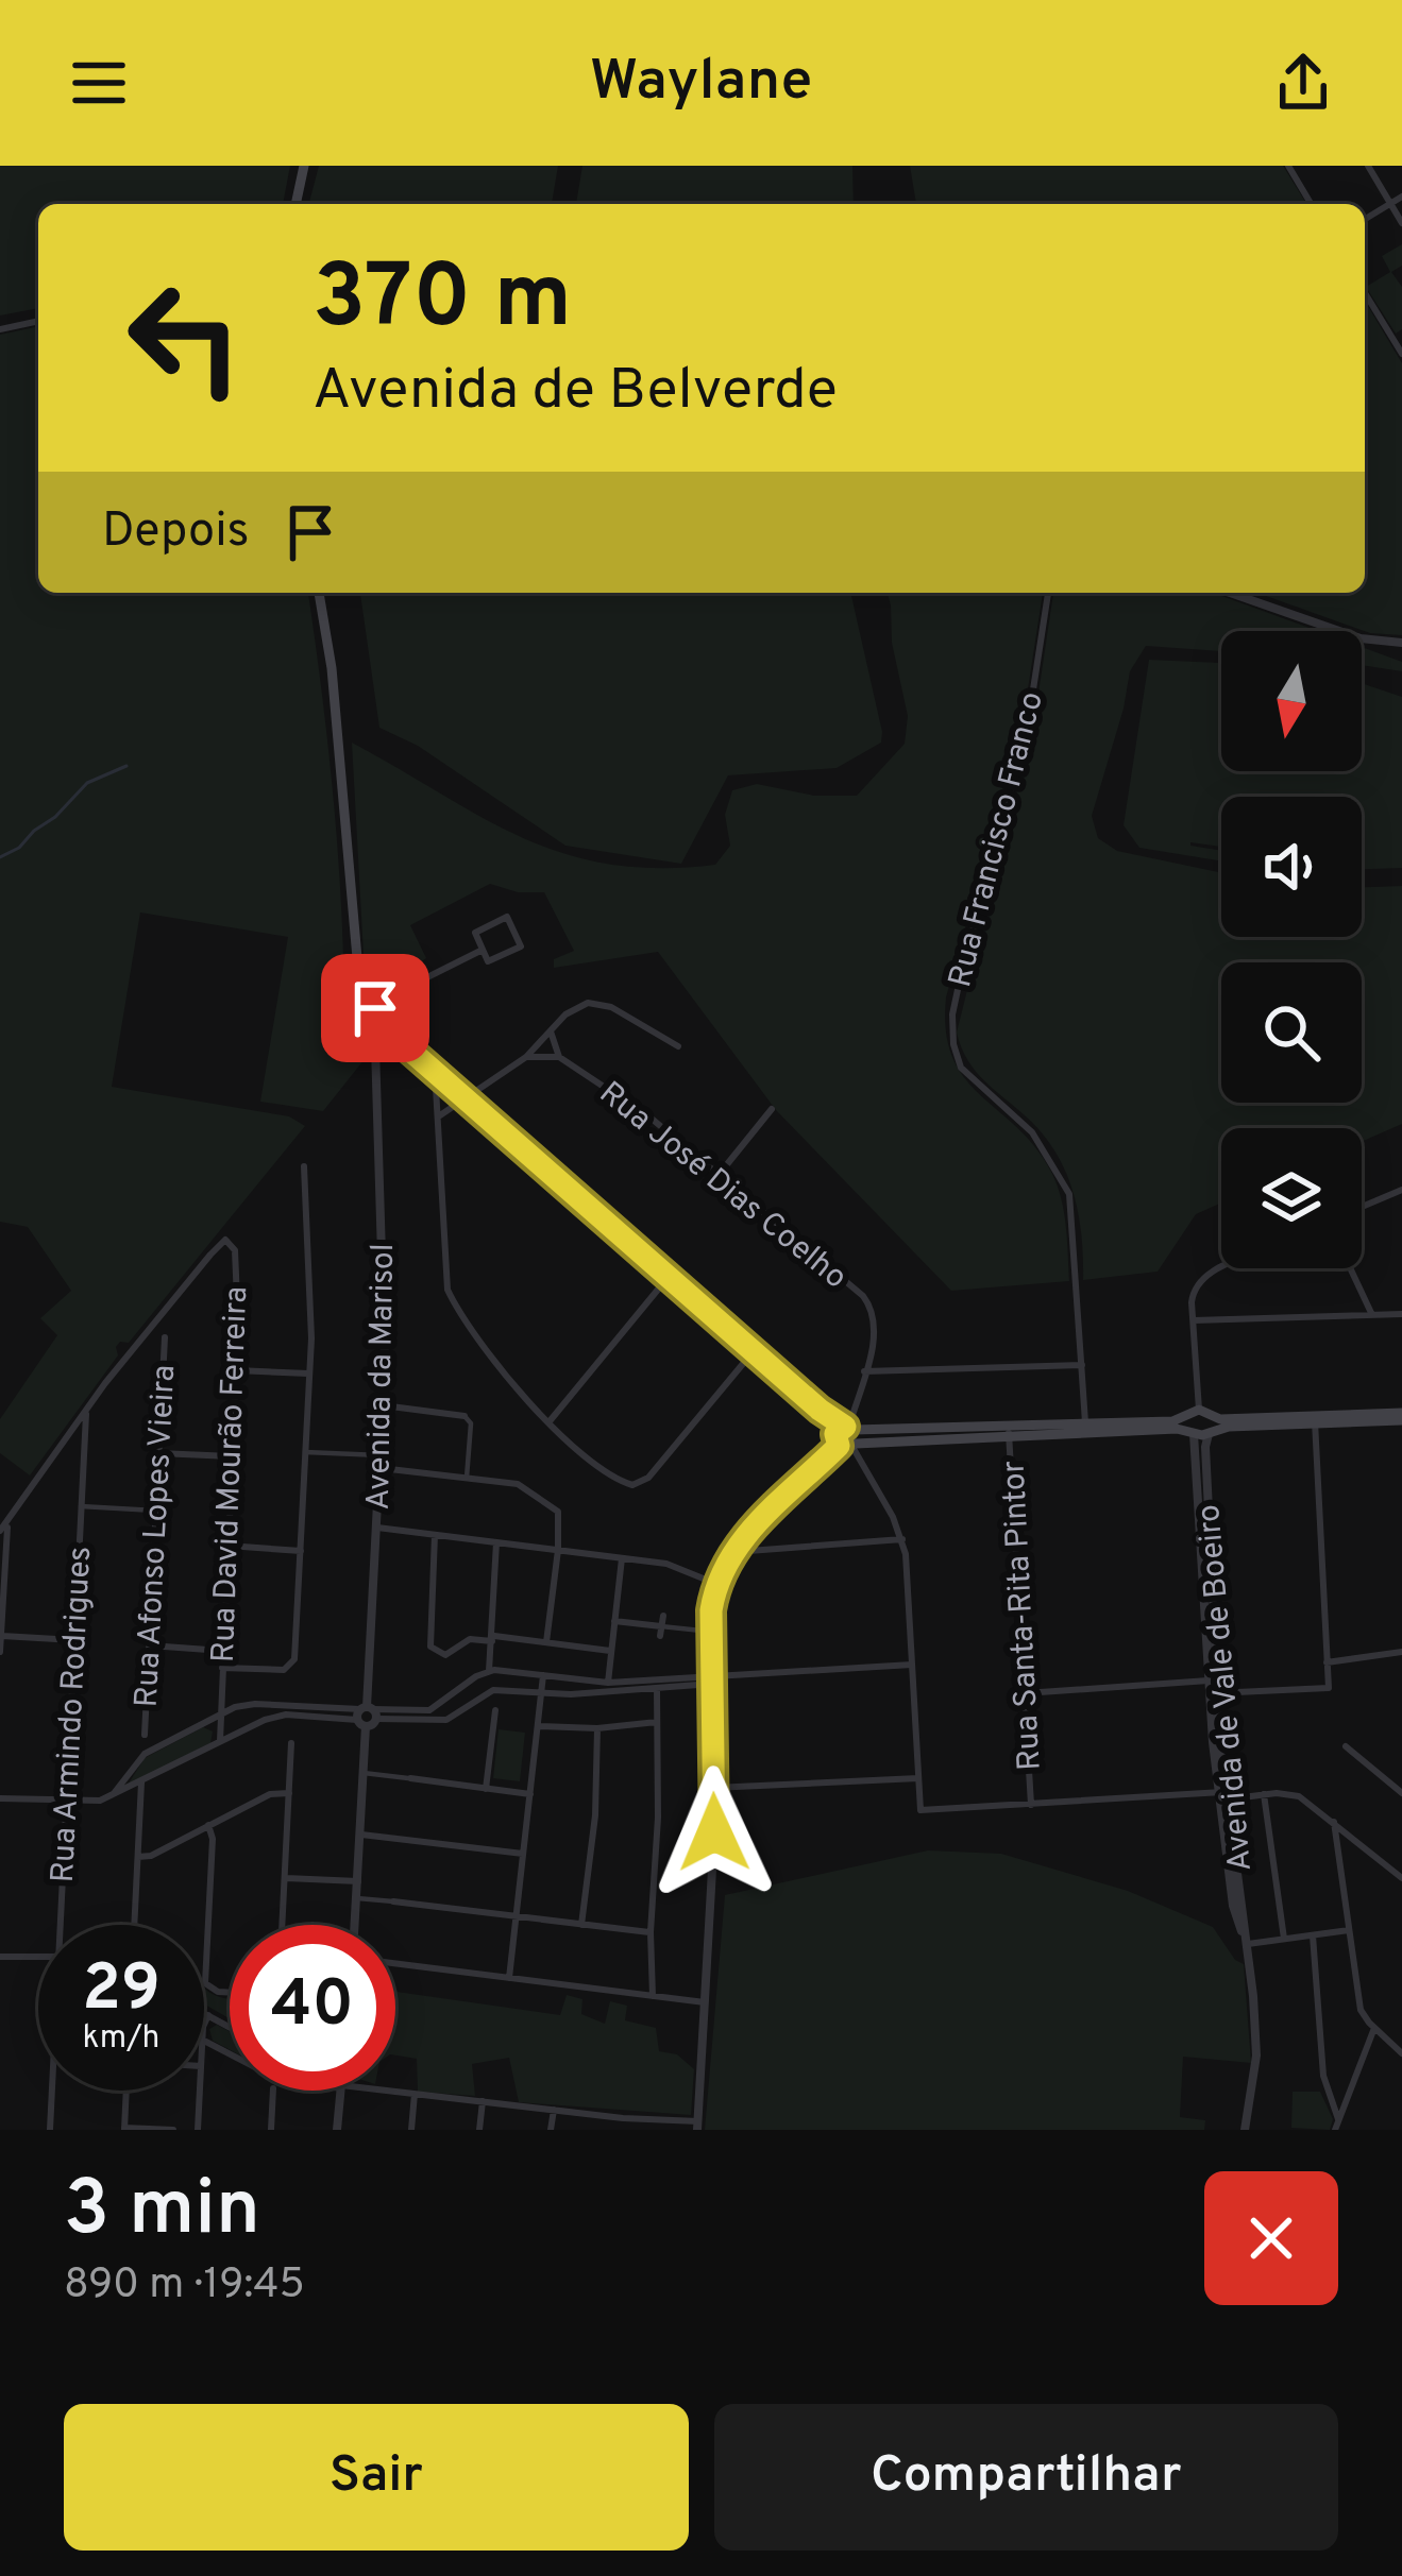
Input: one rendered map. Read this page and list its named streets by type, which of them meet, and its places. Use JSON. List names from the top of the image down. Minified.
{"streets":{"street":["Rua Francisco Franco","Rua José Dias Coelho","Avenida da Marisol","Rua David Mourão Ferreira","Rua Afonso Lopes Vieira","Rua Santa-Rita Pintor","Avenida de Vale de Boeiro","Rua Armindo Rodrigues"]},"crossings":[["Rua David Mourão Ferreira","Rua Armindo Rodrigues"]],"north":"bottom","page":{"header":"Waylane","turn":["370 m","Avenida de Belverde"],"then":"Depois","speed":"29 km/h","limit":"40","heading":["3 min","890 m · 19:45"],"buttons":["Sair","Compartilhar"]}}
